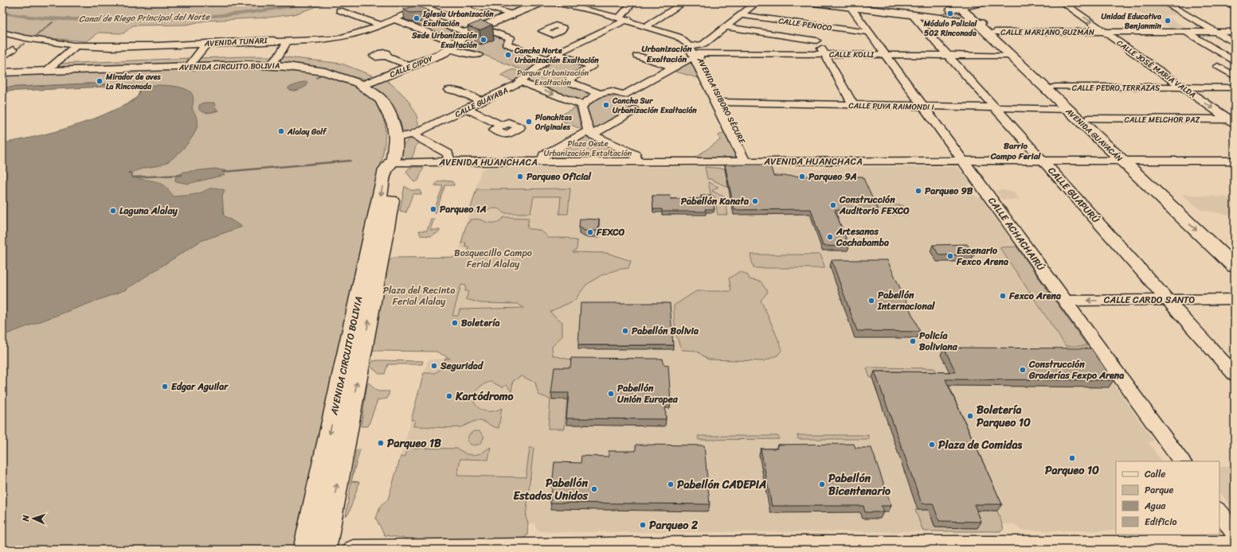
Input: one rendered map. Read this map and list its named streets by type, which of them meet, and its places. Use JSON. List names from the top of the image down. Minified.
{"streets":{"main road":["AVENIDA CIRCUITO BOLIVIA","CALLE CIPOY","AVENIDA GUAYACÁN"],"street":["CALLE PENOCO","CALLE MARIANO GUZMÁN","AVENIDA TUNARI","CALLE KOLLI","CALLE JOSÉ MARIA VALDA","CALLE PEDRO TERRAZAS","AVENIDA ISIBORO SÉCURE","CALLE GUAYABA","CALLE PUYA RAIMONDI I","CALLE MELCHOR PAZ","AVENIDA HUANCHACA","CALLE GUAPURÚ","CALLE ACHACHAIRÚ","CALLE CARDO SANTO"]},"crossings":[["CALLE PENOCO","CALLE ACHACHAIRÚ"],["CALLE MARIANO GUZMÁN","CALLE JOSÉ MARIA VALDA"],["CALLE MARIANO GUZMÁN","AVENIDA GUAYACÁN"],["CALLE KOLLI","AVENIDA ISIBORO SÉCURE"],["CALLE KOLLI","AVENIDA GUAYACÁN"],["CALLE KOLLI","CALLE GUAPURÚ"],["CALLE KOLLI","CALLE ACHACHAIRÚ"],["AVENIDA CIRCUITO BOLIVIA","CALLE CIPOY"],["AVENIDA CIRCUITO BOLIVIA","CALLE GUAYABA"],["AVENIDA CIRCUITO BOLIVIA","AVENIDA HUANCHACA"],["CALLE JOSÉ MARIA VALDA","CALLE PEDRO TERRAZAS"],["CALLE JOSÉ MARIA VALDA","CALLE MELCHOR PAZ"],["CALLE PEDRO TERRAZAS","AVENIDA GUAYACÁN"],["AVENIDA ISIBORO SÉCURE","CALLE GUAYABA"],["AVENIDA ISIBORO SÉCURE","CALLE PUYA RAIMONDI I"],["AVENIDA ISIBORO SÉCURE","AVENIDA HUANCHACA"],["CALLE PUYA RAIMONDI I","AVENIDA GUAYACÁN"],["CALLE PUYA RAIMONDI I","CALLE GUAPURÚ"],["CALLE PUYA RAIMONDI I","CALLE ACHACHAIRÚ"],["CALLE MELCHOR PAZ","AVENIDA GUAYACÁN"],["AVENIDA GUAYACÁN","AVENIDA HUANCHACA"],["AVENIDA HUANCHACA","CALLE GUAPURÚ"],["AVENIDA HUANCHACA","CALLE ACHACHAIRÚ"],["CALLE GUAPURÚ","CALLE CARDO SANTO"],["CALLE ACHACHAIRÚ","CALLE CARDO SANTO"]],"one_way":["CALLE CARDO SANTO"],"districts":["Urbanización Exaltación","Barrio Campo Ferial"],"water":["Canal de Riego Principal del Norte"],"parks":["Parque Urbanización Exaltación","Plaza Oeste Urbanización Extaltación","Bosquecillo Campo Ferial Alalay","Plaza del Recinto Ferial Alalay"],"places":["Módulo Policial 502 Rinconada","Iglesia Urbanización Exaltación","Unidad Educativa Benjanmin","Sede Urbanización Exaltación","Cancha Norte Urbanización Exaltación","Mirador de aves La Rinconada","Cancha Sur Urbanización Exaltación","Planchitas Originales","Alalay Golf","Parqueo Oficial","Parqueo 9A","Parqueo 9B","Pabellón Kanata","Construcción Auditorio FEXCO","Parqueo 1A","Laguna Alalay","FEXCO","Artesanos Cochabamba","Escenario Fexco Arena","Fexco Arena","Pabellón Internacional","Boletería","Pabellón Bolivia","Policía Boliviana","Seguridad","Construcción Graderías Fexpo Arena","Edgar Aguilar","Pabellón Unión Europea","Kartódromo","Boletería Parqueo 10","Parqueo 1B","Plaza de Comidas","Parqueo 10","Pabellón CADEPIA","Pabellón Bicentenario","Pabellón Estados Unidos","Parqueo 2"],"legend":["Calle","Parque","Agua","Edificio"],"north":"left"}
